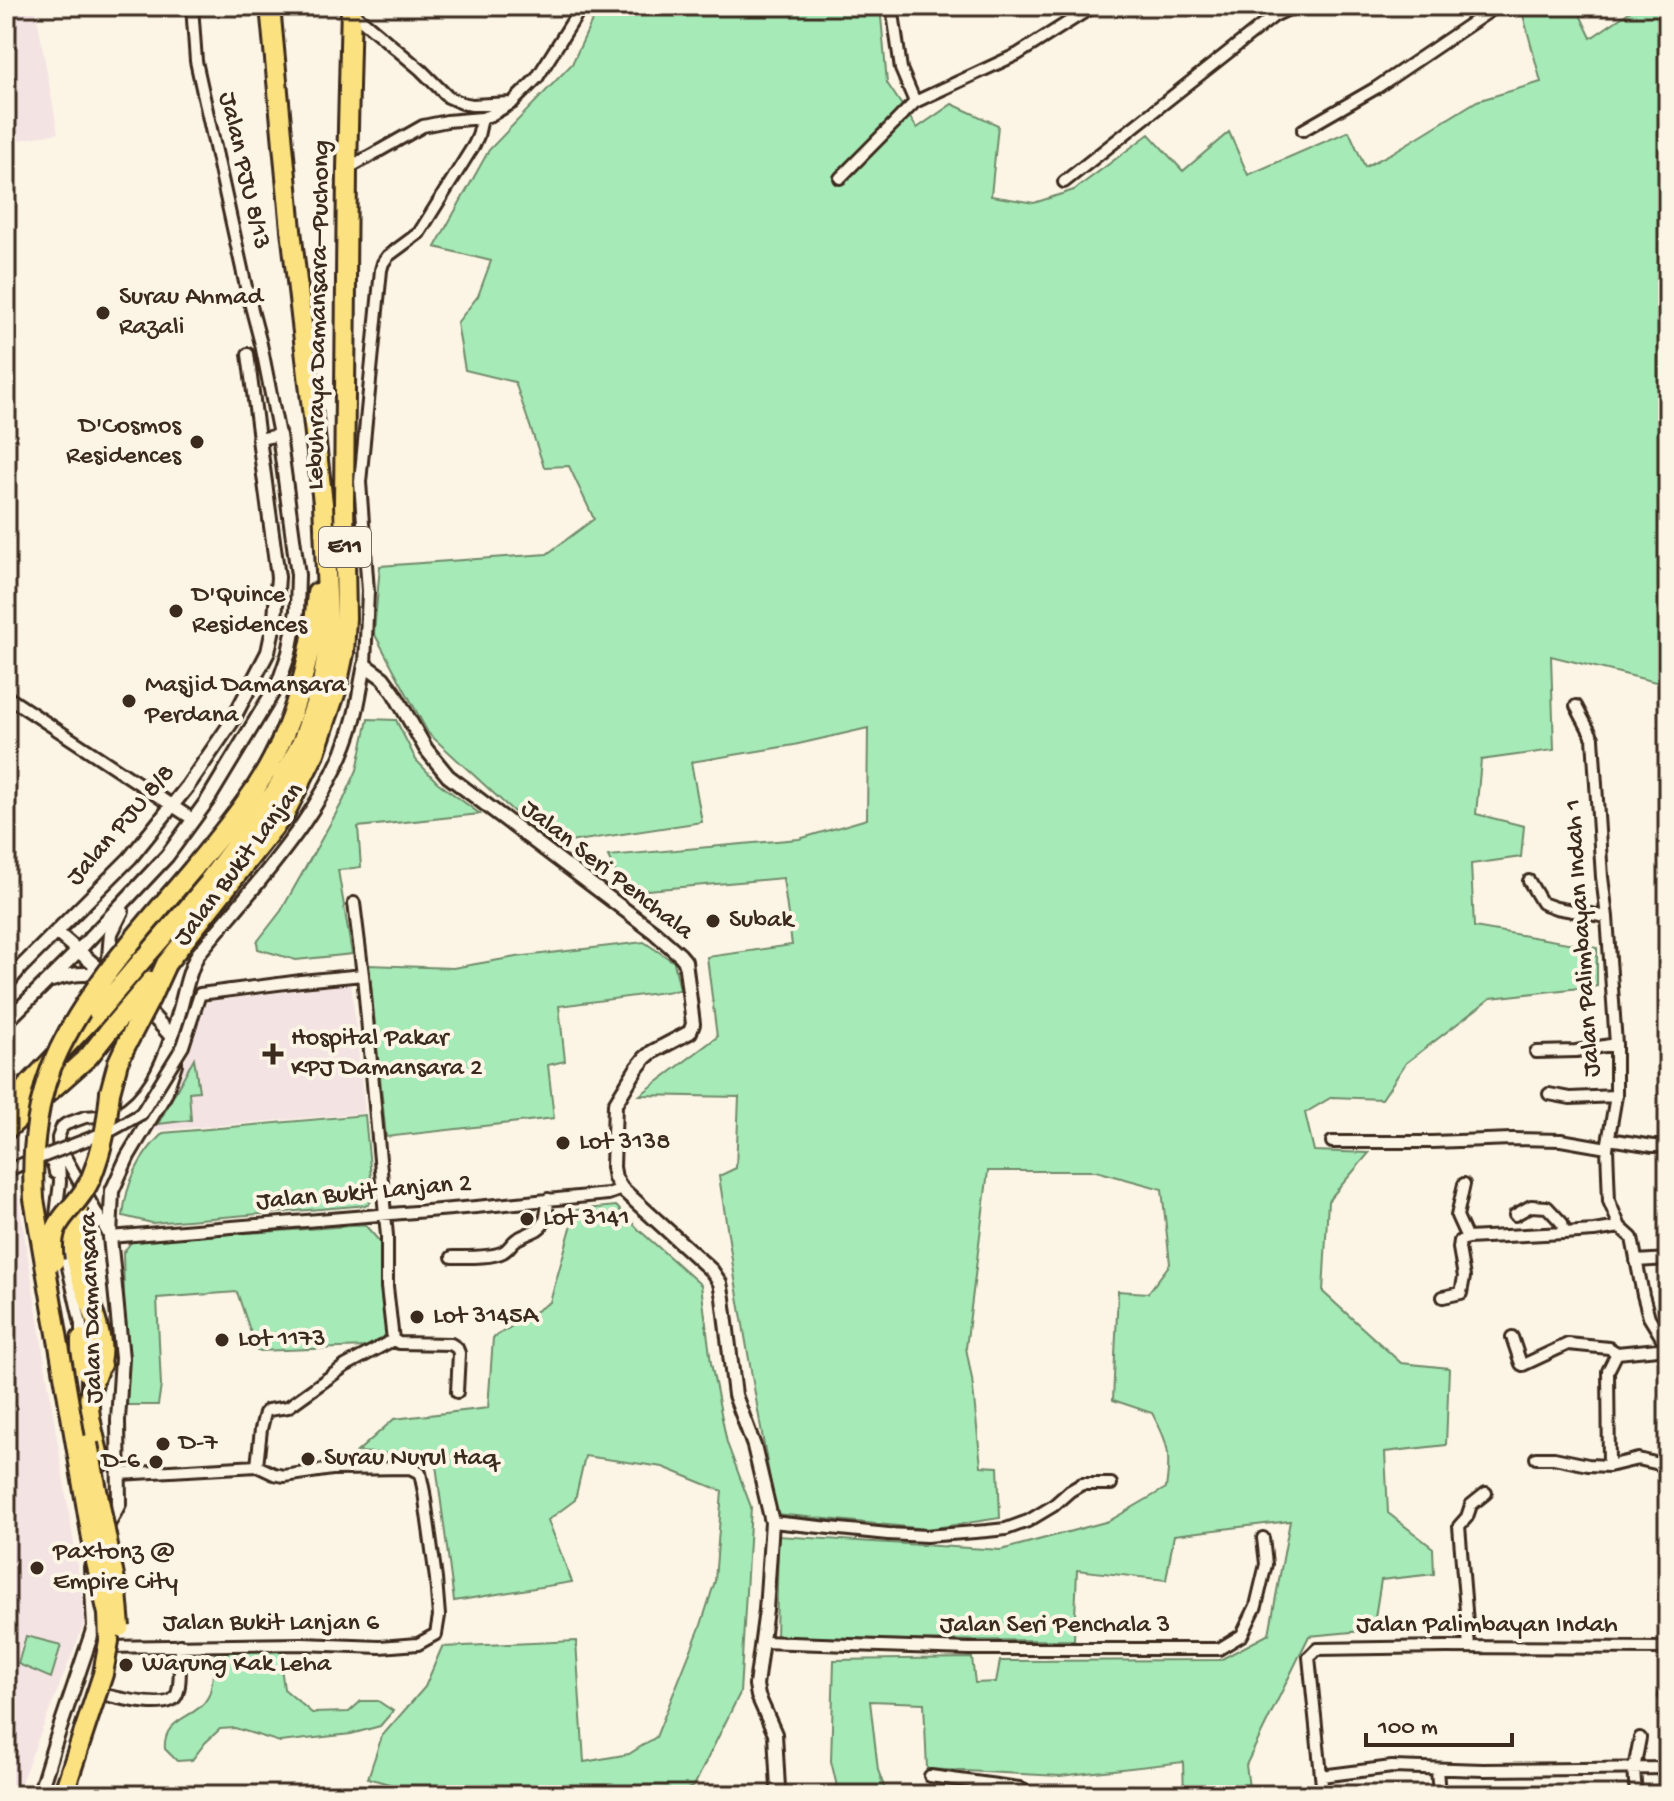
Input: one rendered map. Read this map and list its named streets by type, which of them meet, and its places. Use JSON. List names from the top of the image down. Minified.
{"streets":{"highway":["Lebuhraya Damansara–Puchong","E11"],"street":["Jalan PJU 8/13","Jalan PJU 8/8","Jalan Bukit Lanjan","Jalan Seri Penchala","Jalan Palimbayan Indah 1","Jalan Bukit Lanjan 2","Jalan Damansara","Jalan Bukit Lanjan 6","Jalan Seri Penchala 3","Jalan Palimbayan Indah"]},"crossings":[["Jalan PJU 8/13","Jalan PJU 8/8"],["Jalan Bukit Lanjan","Jalan Seri Penchala"],["Jalan Bukit Lanjan","Jalan Damansara"],["Jalan Seri Penchala","Jalan Bukit Lanjan 2"],["Jalan Bukit Lanjan 2","Jalan Damansara"]],"places":{"other":["Surau Ahmad Razali","D'Cosmos Residences","D'Quince Residences","Masjid Damansara Perdana","Subak","Lot 3138","Lot 3141","Lot 3145A","Lot 1173","D-7","Surau Nurul Haq","D-6","Paxtonz @ Empire City","Warung Kak Leha"],"health":["Hospital Pakar KPJ Damansara 2"]},"scale_bar":"100 m"}
